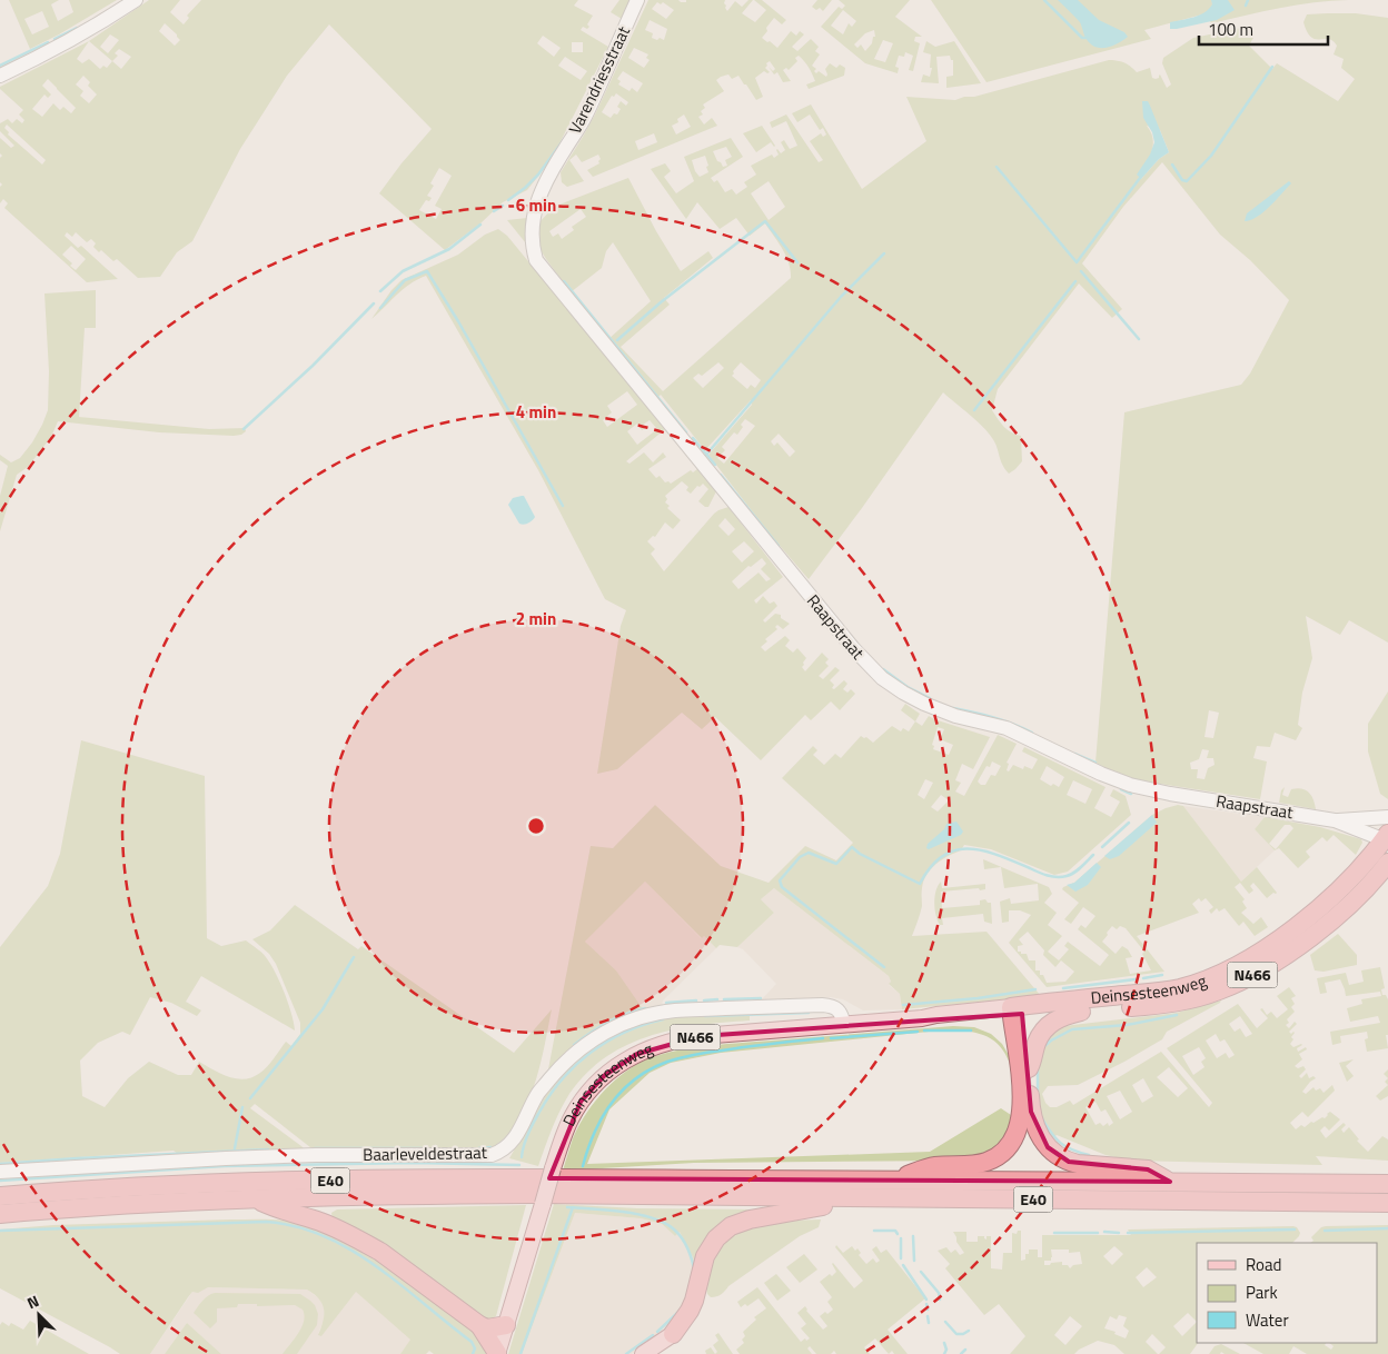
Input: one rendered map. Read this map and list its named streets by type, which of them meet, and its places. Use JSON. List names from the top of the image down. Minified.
{"streets":{"highway":["N466","Deinsesteenweg","E40"],"street":["Varendriesstraat","Raapstraat","Baarleveldestraat"]},"crossings":[["Varendriesstraat","Raapstraat"],["Raapstraat","Deinsesteenweg"],["Deinsesteenweg","Baarleveldestraat"]],"legend":["Road","Park","Water"],"scale_bar":"100 m","north":"top left","rings":["6 min","4 min","2 min"]}
